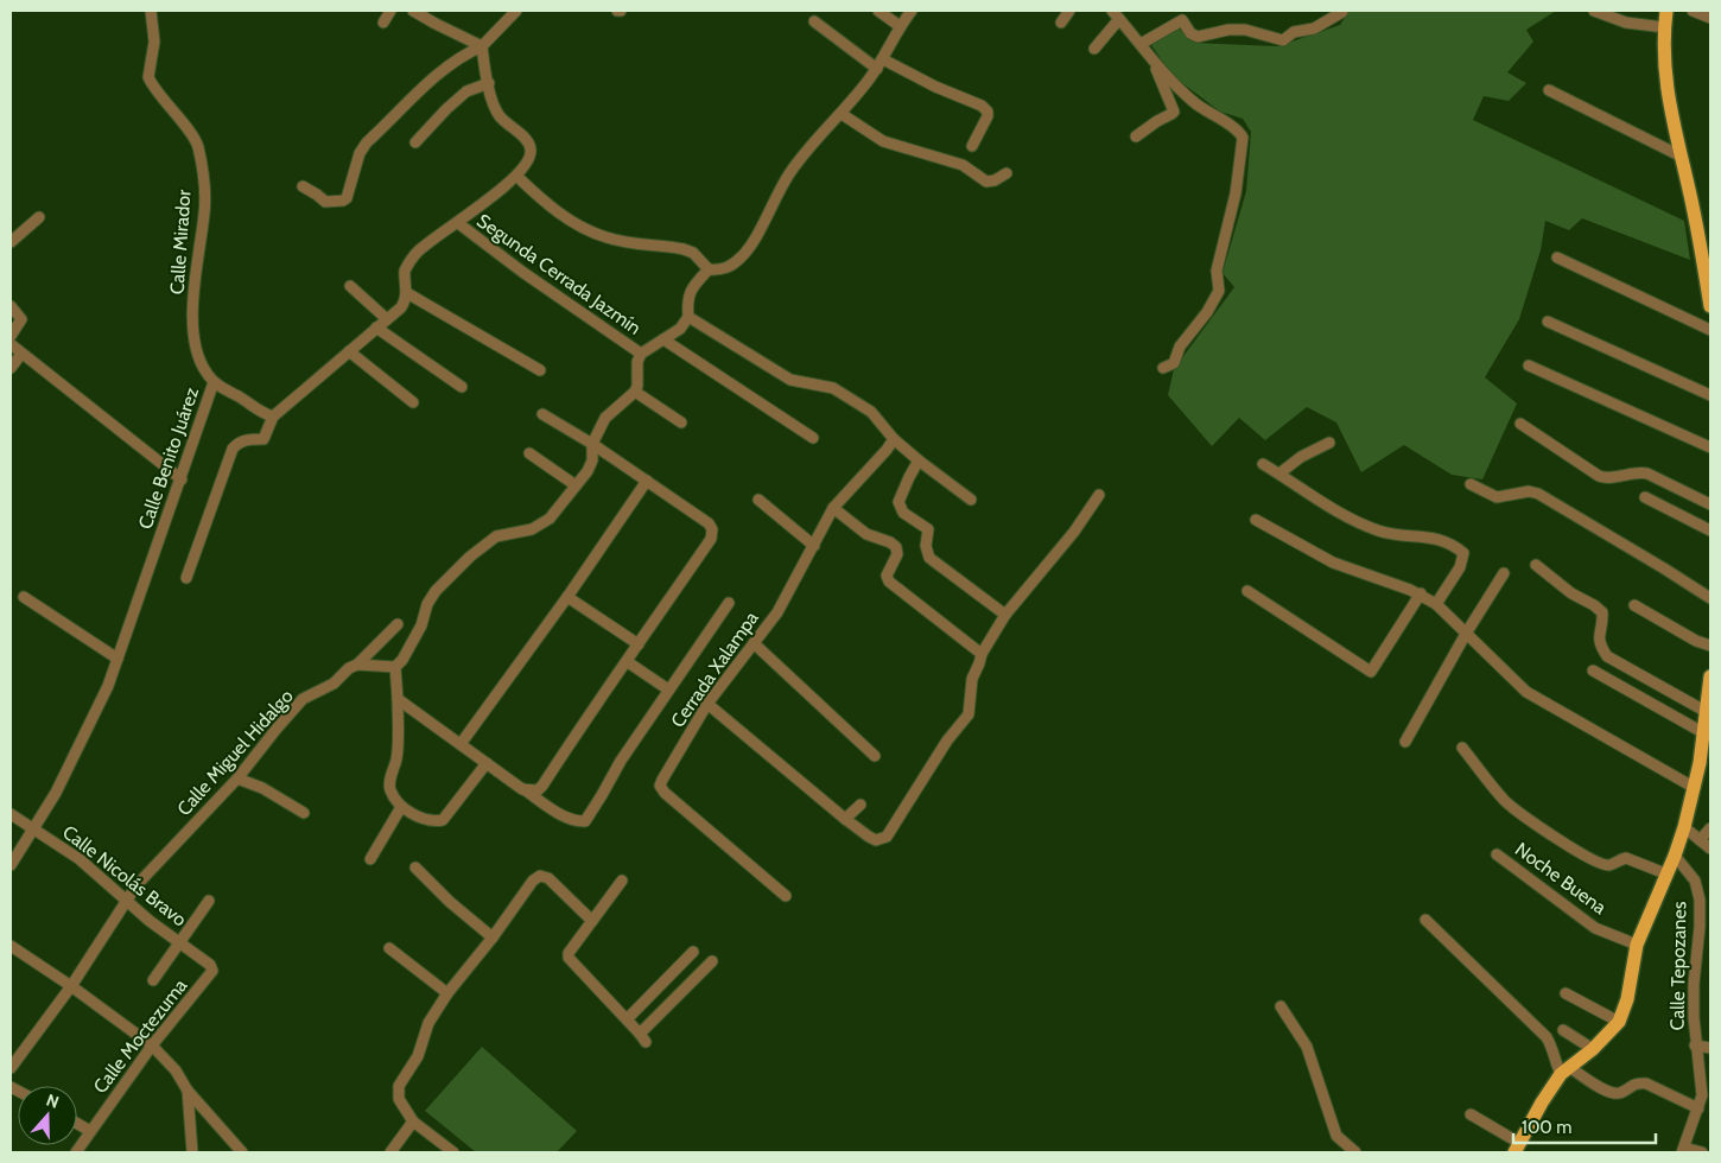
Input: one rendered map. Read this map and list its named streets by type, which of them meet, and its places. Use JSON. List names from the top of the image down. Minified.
{"streets":{"street":["Calle Mirador","Segunda Cerrada Jazmín","Calle Benito Juárez","Cerrada Xalampa","Calle Miguel Hidalgo","Calle Nicolás Bravo","Noche Buena","Calle Tepozanes","Calle Moctezuma"]},"crossings":[["Calle Mirador","Calle Benito Juárez"],["Calle Benito Juárez","Calle Nicolás Bravo"],["Calle Miguel Hidalgo","Calle Nicolás Bravo"],["Calle Nicolás Bravo","Calle Moctezuma"]],"scale_bar":"100 m","north":"top"}
